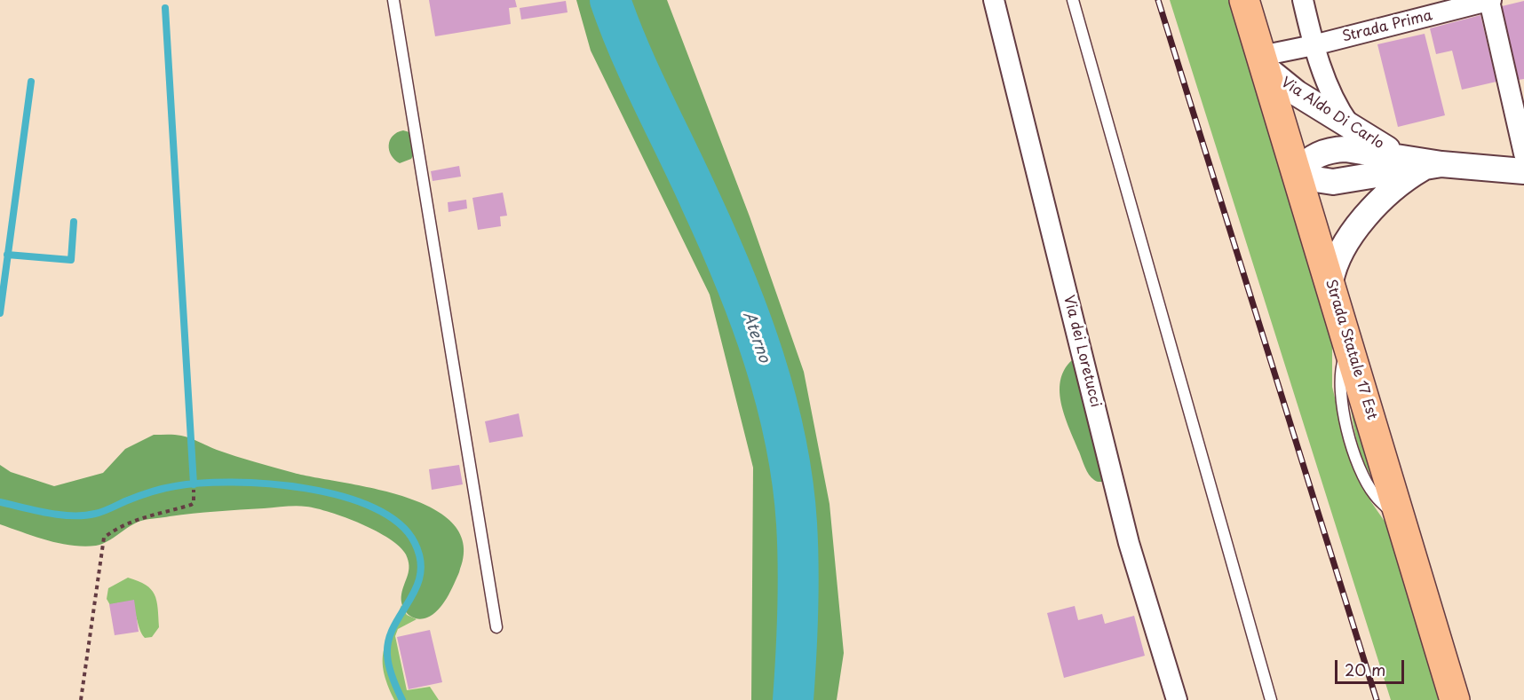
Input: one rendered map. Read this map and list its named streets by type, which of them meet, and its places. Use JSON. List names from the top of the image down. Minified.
{"streets":{"main road":["Strada Statale 17 Est"],"street":["Strada Prima","Via Aldo Di Carlo","Via dei Loretucci"]},"crossings":[["Strada Prima","Via Aldo Di Carlo"],["Strada Prima","Strada Statale 17 Est"],["Via Aldo Di Carlo","Strada Statale 17 Est"]],"water":["Aterno"],"scale_bar":"20 m"}
